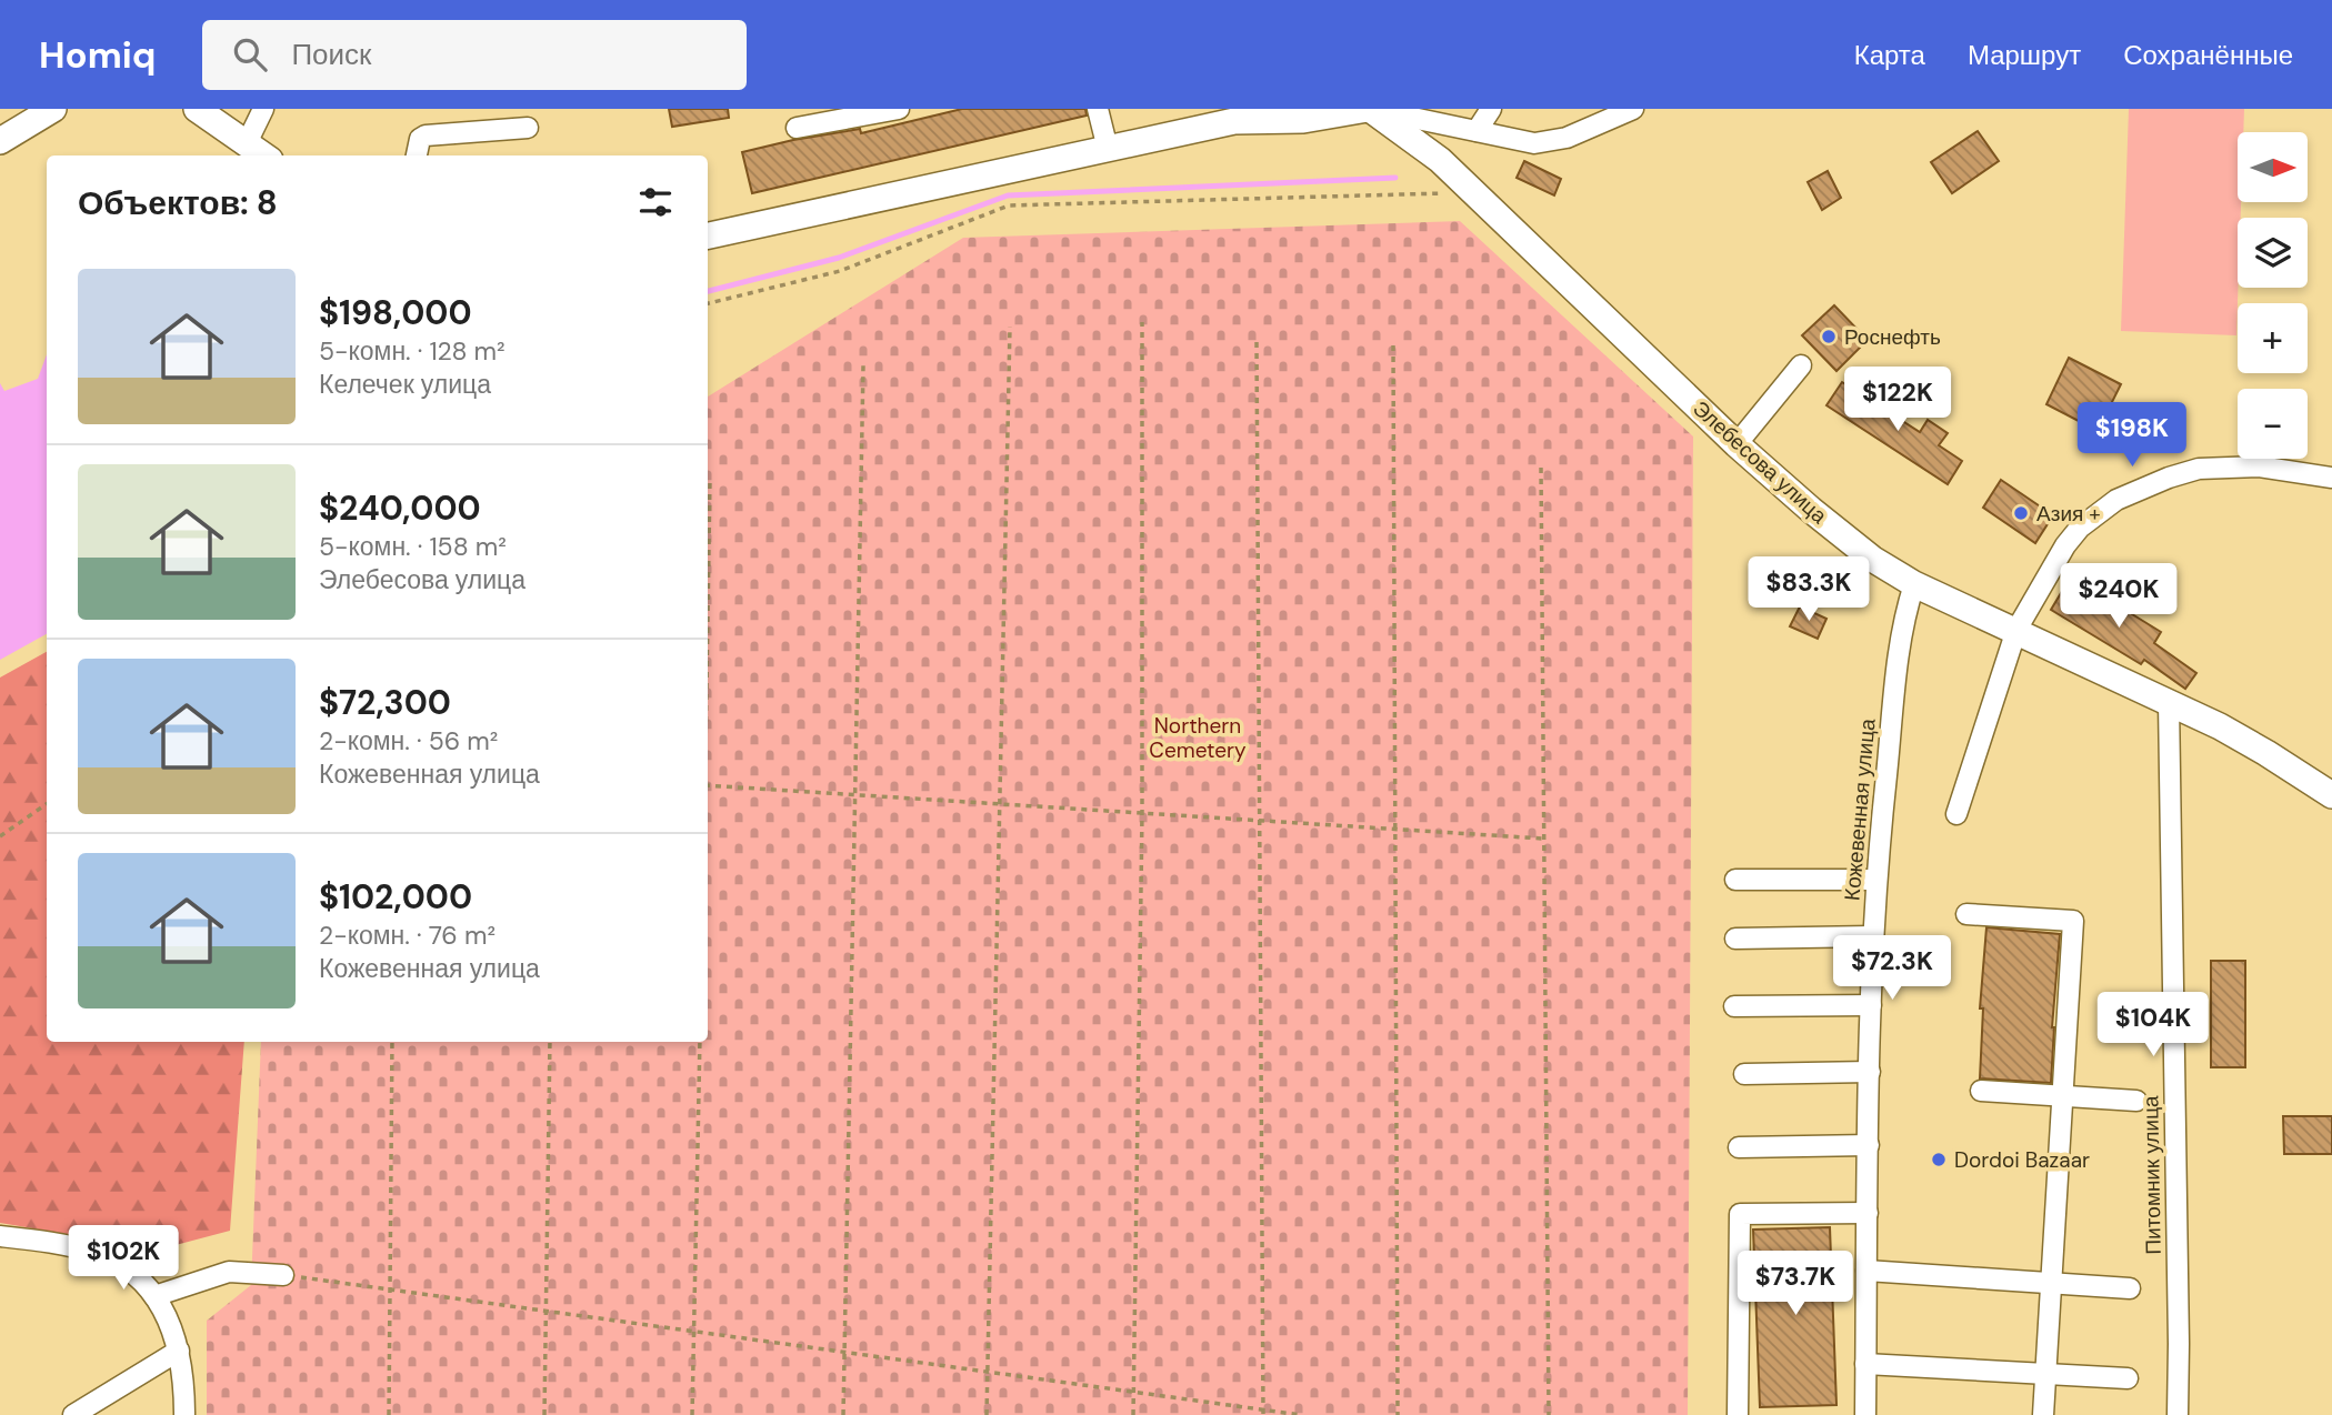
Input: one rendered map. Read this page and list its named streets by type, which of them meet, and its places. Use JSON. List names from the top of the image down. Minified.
{"streets":{"main road":["Элебесова улица"],"street":["Кожевенная улица","Питомник улица"]},"crossings":[["Элебесова улица","Кожевенная улица"],["Элебесова улица","Питомник улица"]],"parks":["Northern Cemetery"],"places":["Роснефть","Азия +","Dordoi Bazaar"],"north":"right","page":{"header":"Homiq","search":"Поиск","nav":["Карта","Маршрут","Сохранённые"],"map_buttons":["+","−"],"heading":"Объектов: 8","list":[{"name":"$198,000","note":"5-комн. · 128 m² · Келечек улица"},{"name":"$240,000","note":"5-комн. · 158 m² · Элебесова улица"},{"name":"$72,300","note":"2-комн. · 56 m² · Кожевенная улица"},{"name":"$102,000","note":"2-комн. · 76 m² · Кожевенная улица"}],"price":["$122K","$198K","$83.3K","$240K","$72.3K","$104K","$102K","$73.7K"]}}
